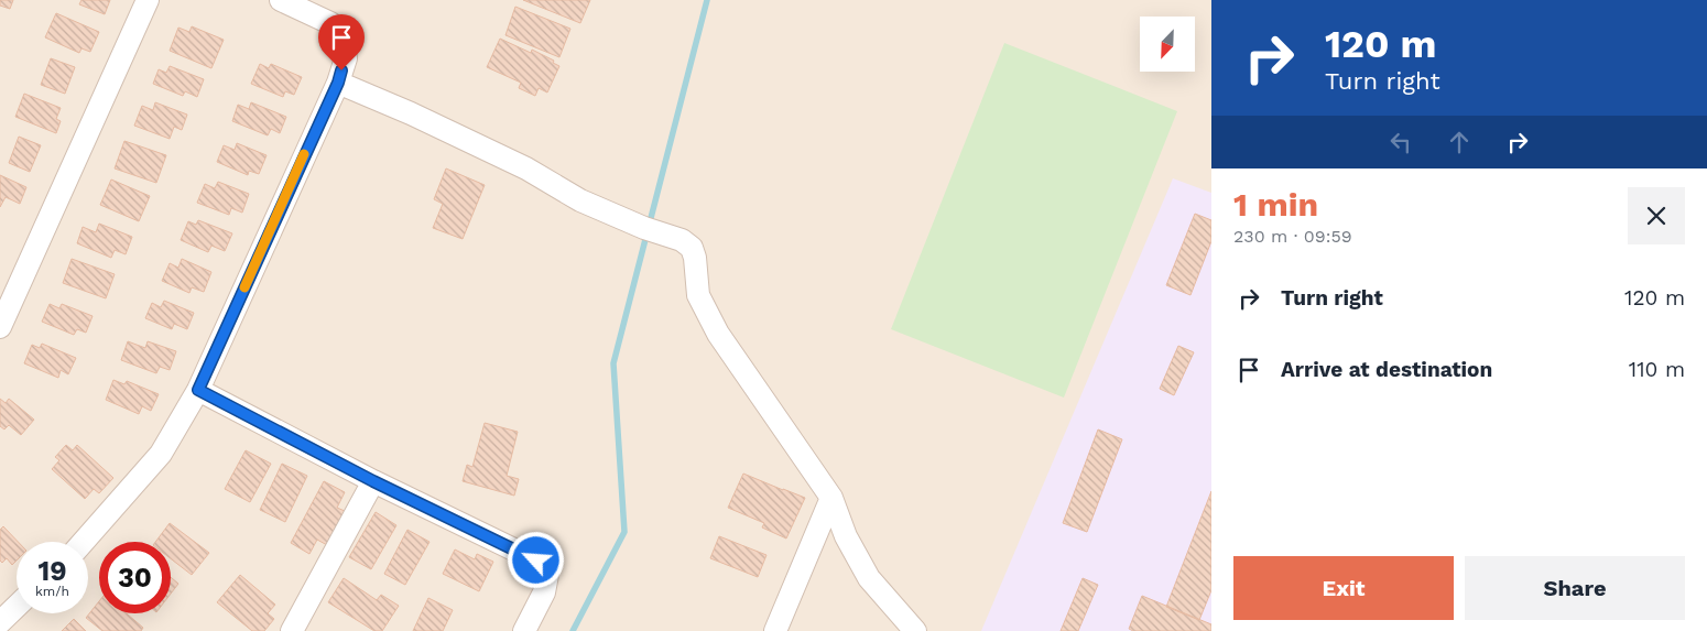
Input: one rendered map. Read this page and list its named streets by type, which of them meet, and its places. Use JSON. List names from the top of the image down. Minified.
{"north":"bottom left","page":{"turn":["120 m","Turn right"],"heading":["1 min","230 m · 09:59"],"list":[{"name":"Turn right","value":"120 m"},{"name":"Arrive at destination","value":"110 m"}],"speed":"19 km/h","limit":"30","buttons":["Exit","Share"]}}
